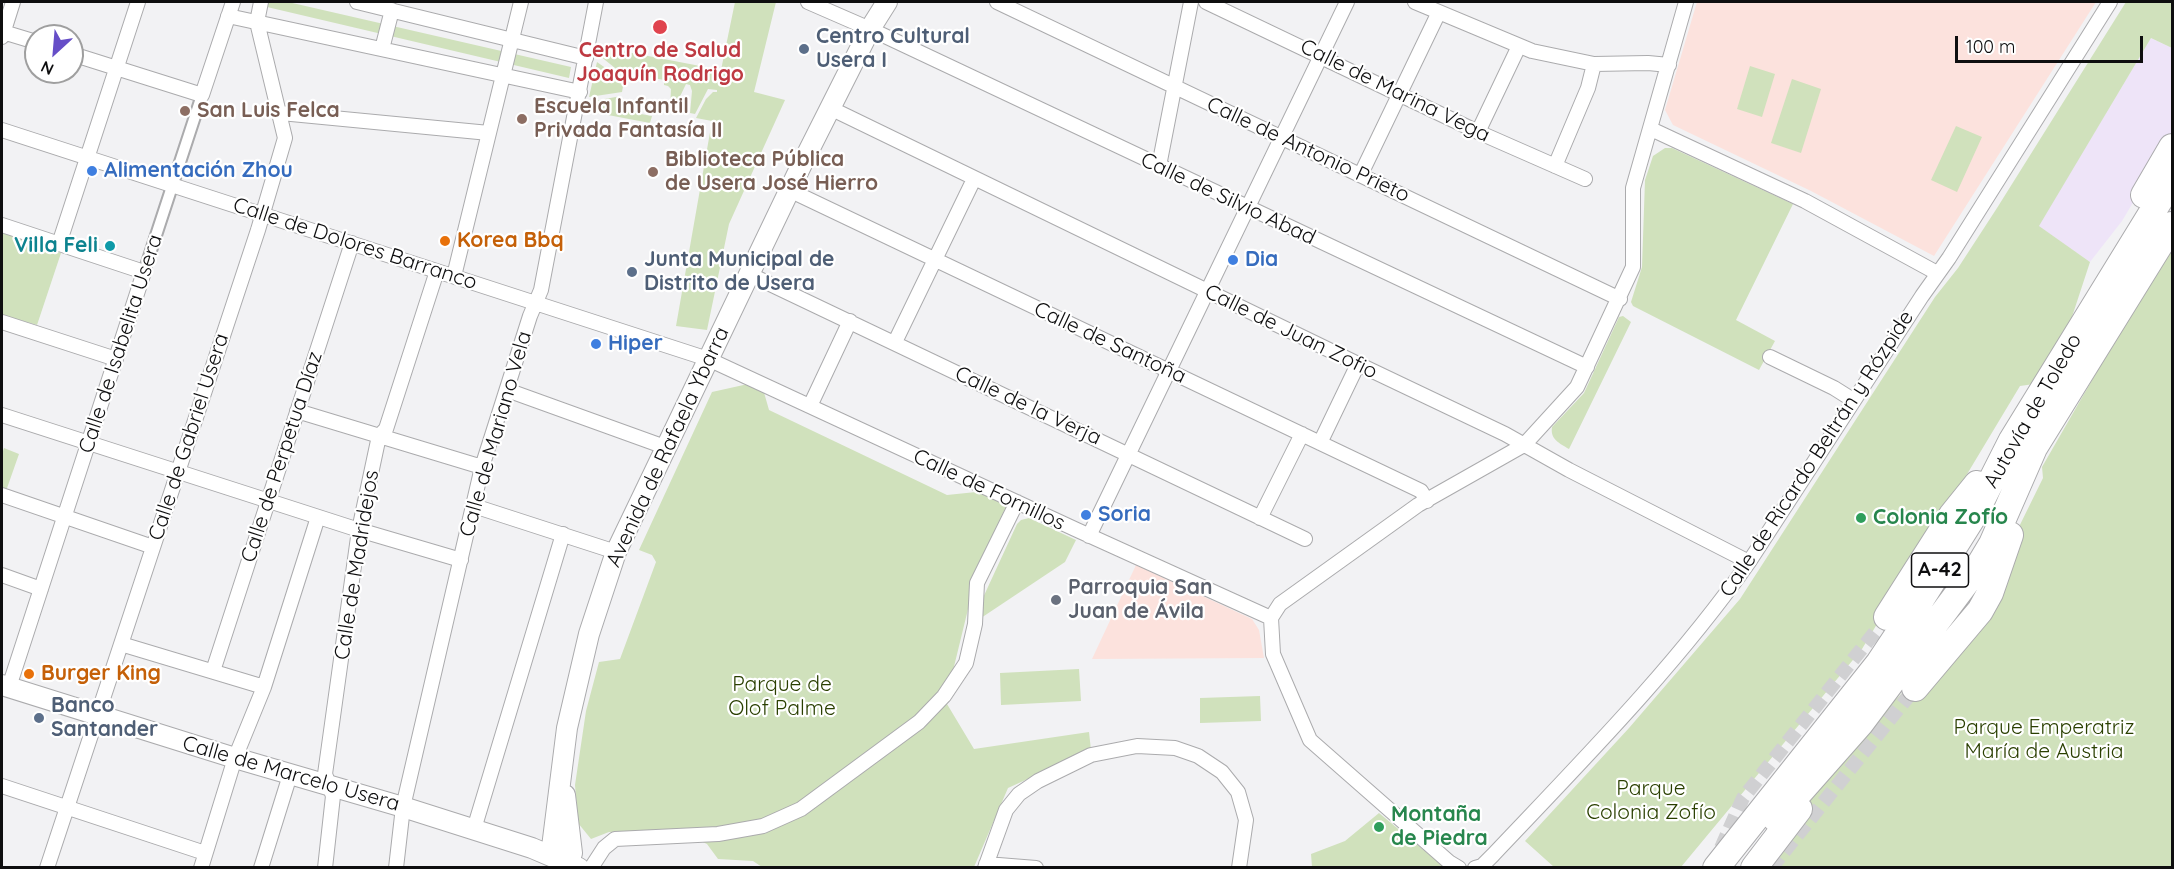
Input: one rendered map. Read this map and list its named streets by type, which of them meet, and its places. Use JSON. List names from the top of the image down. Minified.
{"streets":{"highway":["Autovía de Toledo","A-42"],"main road":["Avenida de Rafaela Ybarra","Calle de Marcelo Usera"],"street":["Calle de Marina Vega","Calle de Antonio Prieto","Calle de Silvio Abad","Calle de Dolores Barranco","Calle de Juan Zofio","Calle de Santoña","Calle de Isabelita Usera","Calle de la Verja","Calle de Mariano Vela","Calle de Gabriel Usera","Calle de Ricardo Beltrán y Rózpide","Calle de Perpetua Díaz","Calle de Fornillos","Calle de Madridejos"]},"crossings":[["Calle de Silvio Abad","Avenida de Rafaela Ybarra"],["Calle de Dolores Barranco","Calle de Isabelita Usera"],["Calle de Dolores Barranco","Calle de Mariano Vela"],["Calle de Dolores Barranco","Calle de Gabriel Usera"],["Calle de Dolores Barranco","Avenida de Rafaela Ybarra"],["Calle de Dolores Barranco","Calle de Perpetua Díaz"],["Calle de Dolores Barranco","Calle de Fornillos"],["Calle de Dolores Barranco","Calle de Madridejos"],["Calle de Juan Zofio","Avenida de Rafaela Ybarra"],["Calle de Juan Zofio","Calle de Ricardo Beltrán y Rózpide"],["Calle de Santoña","Avenida de Rafaela Ybarra"],["Calle de Isabelita Usera","Calle de Marcelo Usera"],["Calle de la Verja","Avenida de Rafaela Ybarra"],["Calle de Mariano Vela","Calle de Marcelo Usera"],["Calle de Gabriel Usera","Calle de Marcelo Usera"],["Avenida de Rafaela Ybarra","Calle de Fornillos"],["Avenida de Rafaela Ybarra","Calle de Marcelo Usera"],["Calle de Madridejos","Calle de Marcelo Usera"]],"parks":["Parque de Olof Palme","Parque Emperatriz María de Austria","Parque Colonia Zofío"],"places":["Centro de Salud Joaquín Rodrigo","Centro Cultural Usera I","San Luis Felca","Escuela Infantil Privada Fantasía II","Alimentación Zhou","Biblioteca Pública de Usera José Hierro","Korea Bbq","Villa Feli","Dia","Junta Municipal de Distrito de Usera","Hiper","Soria","Colonia Zofío","Parroquia San Juan de Ávila","Burger King","Banco Santander","Montaña de Piedra"],"scale_bar":"100 m","north":"bottom left"}
